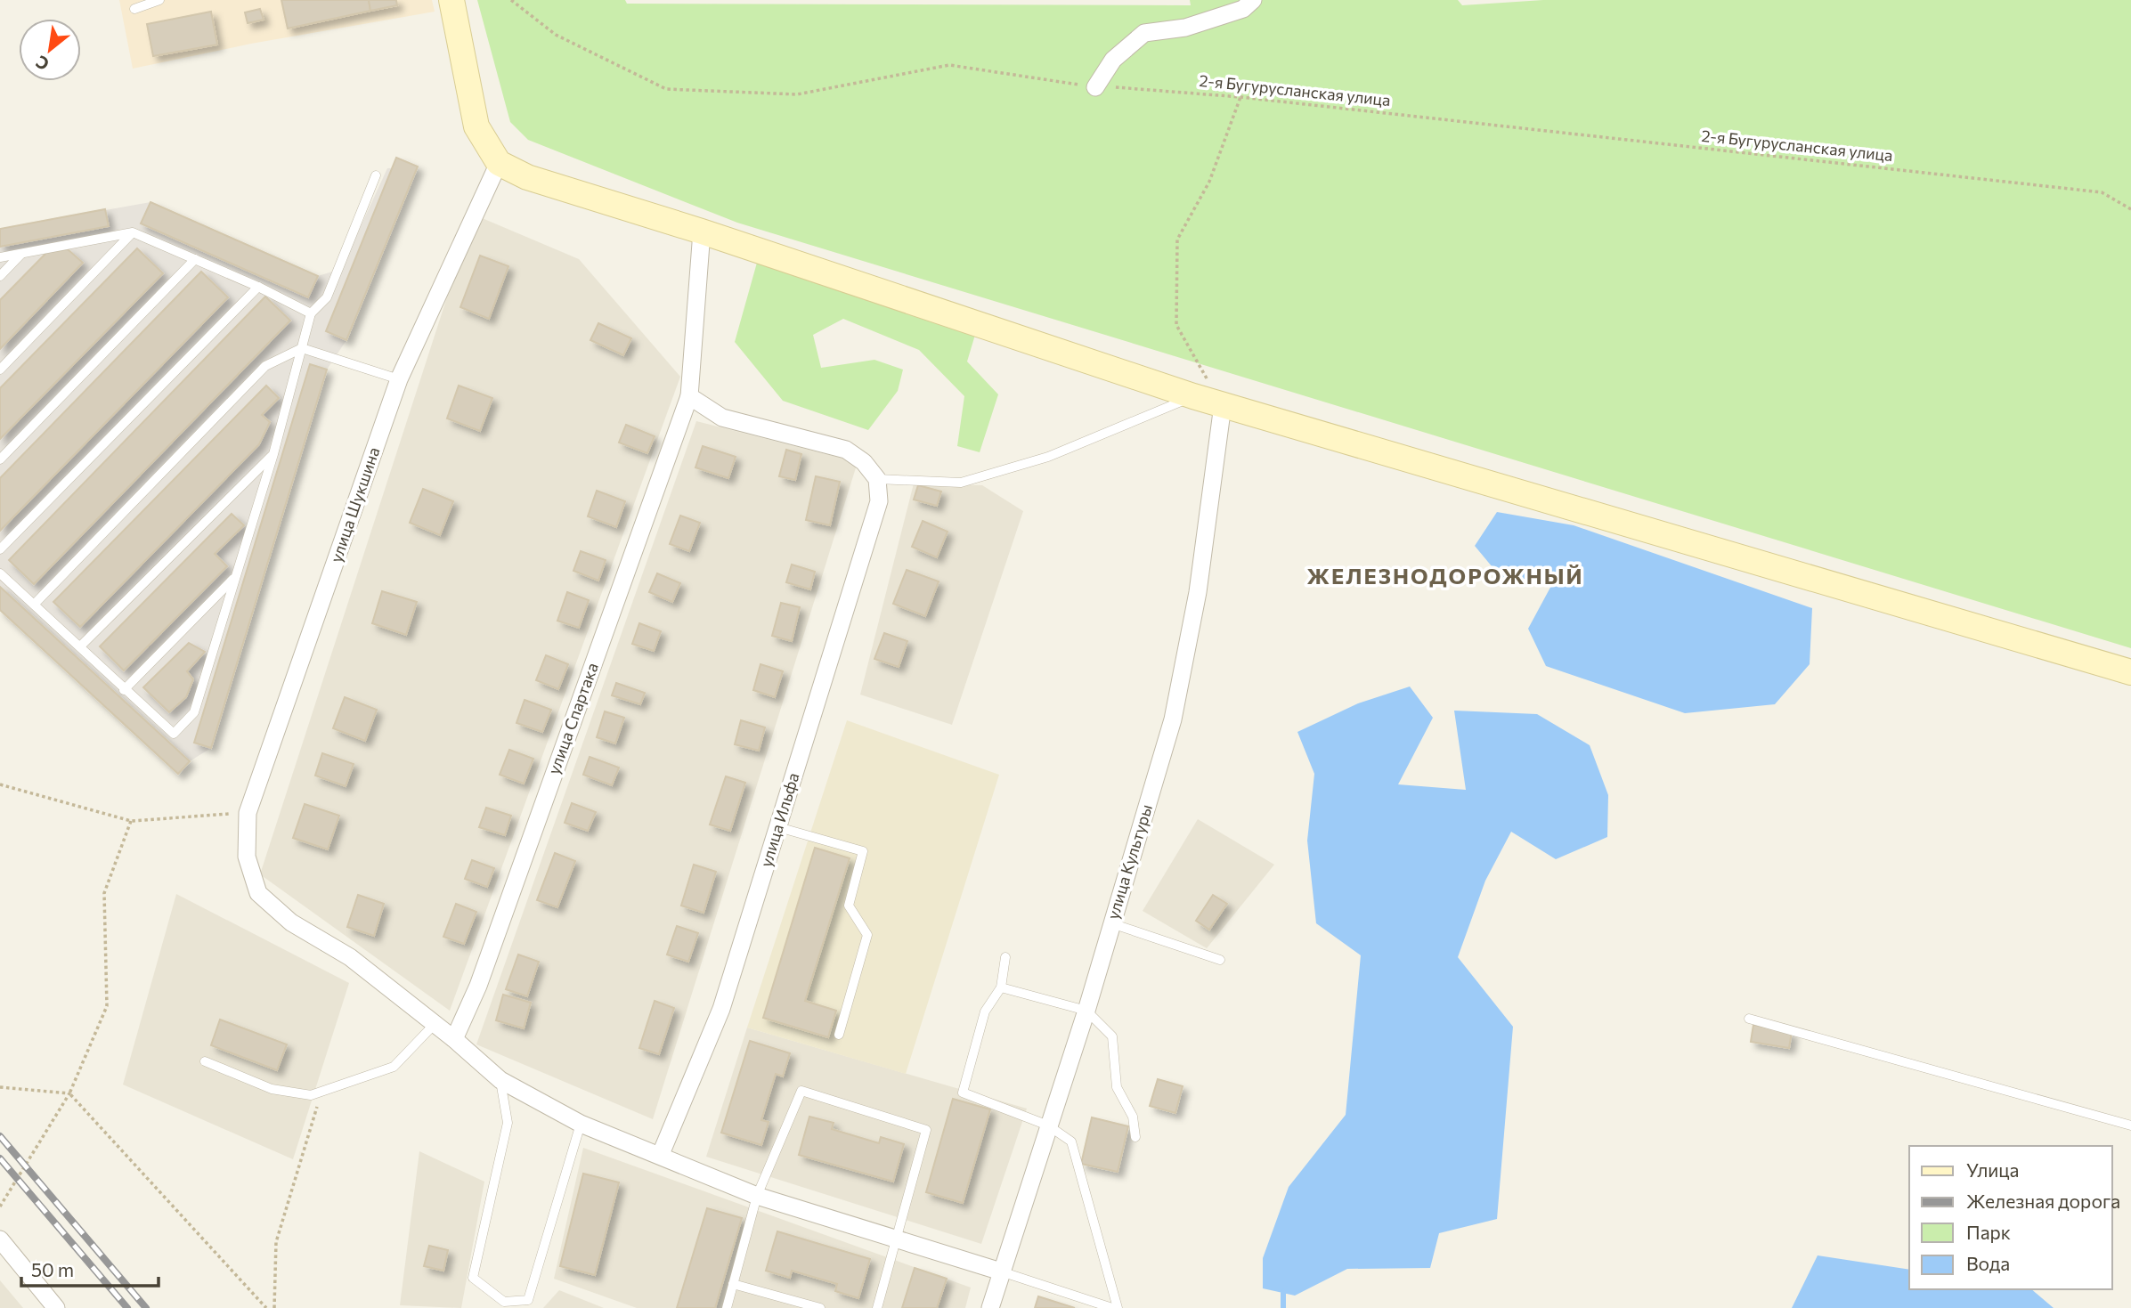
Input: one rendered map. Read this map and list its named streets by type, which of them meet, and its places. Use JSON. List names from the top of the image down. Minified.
{"streets":{"street":["улица Шукшина","улица Спартака","улица Ильфа","улица Культуры"],"path":["2-я Бугурусланская улица"]},"crossings":[["улица Шукшина","улица Спартака"],["улица Шукшина","улица Ильфа"],["улица Шукшина","улица Культуры"]],"districts":["ЖЕЛЕЗНОДОРОЖНЫЙ"],"legend":["Улица","Железная дорога","Парк","Вода"],"scale_bar":"50 m","north":"bottom left"}
